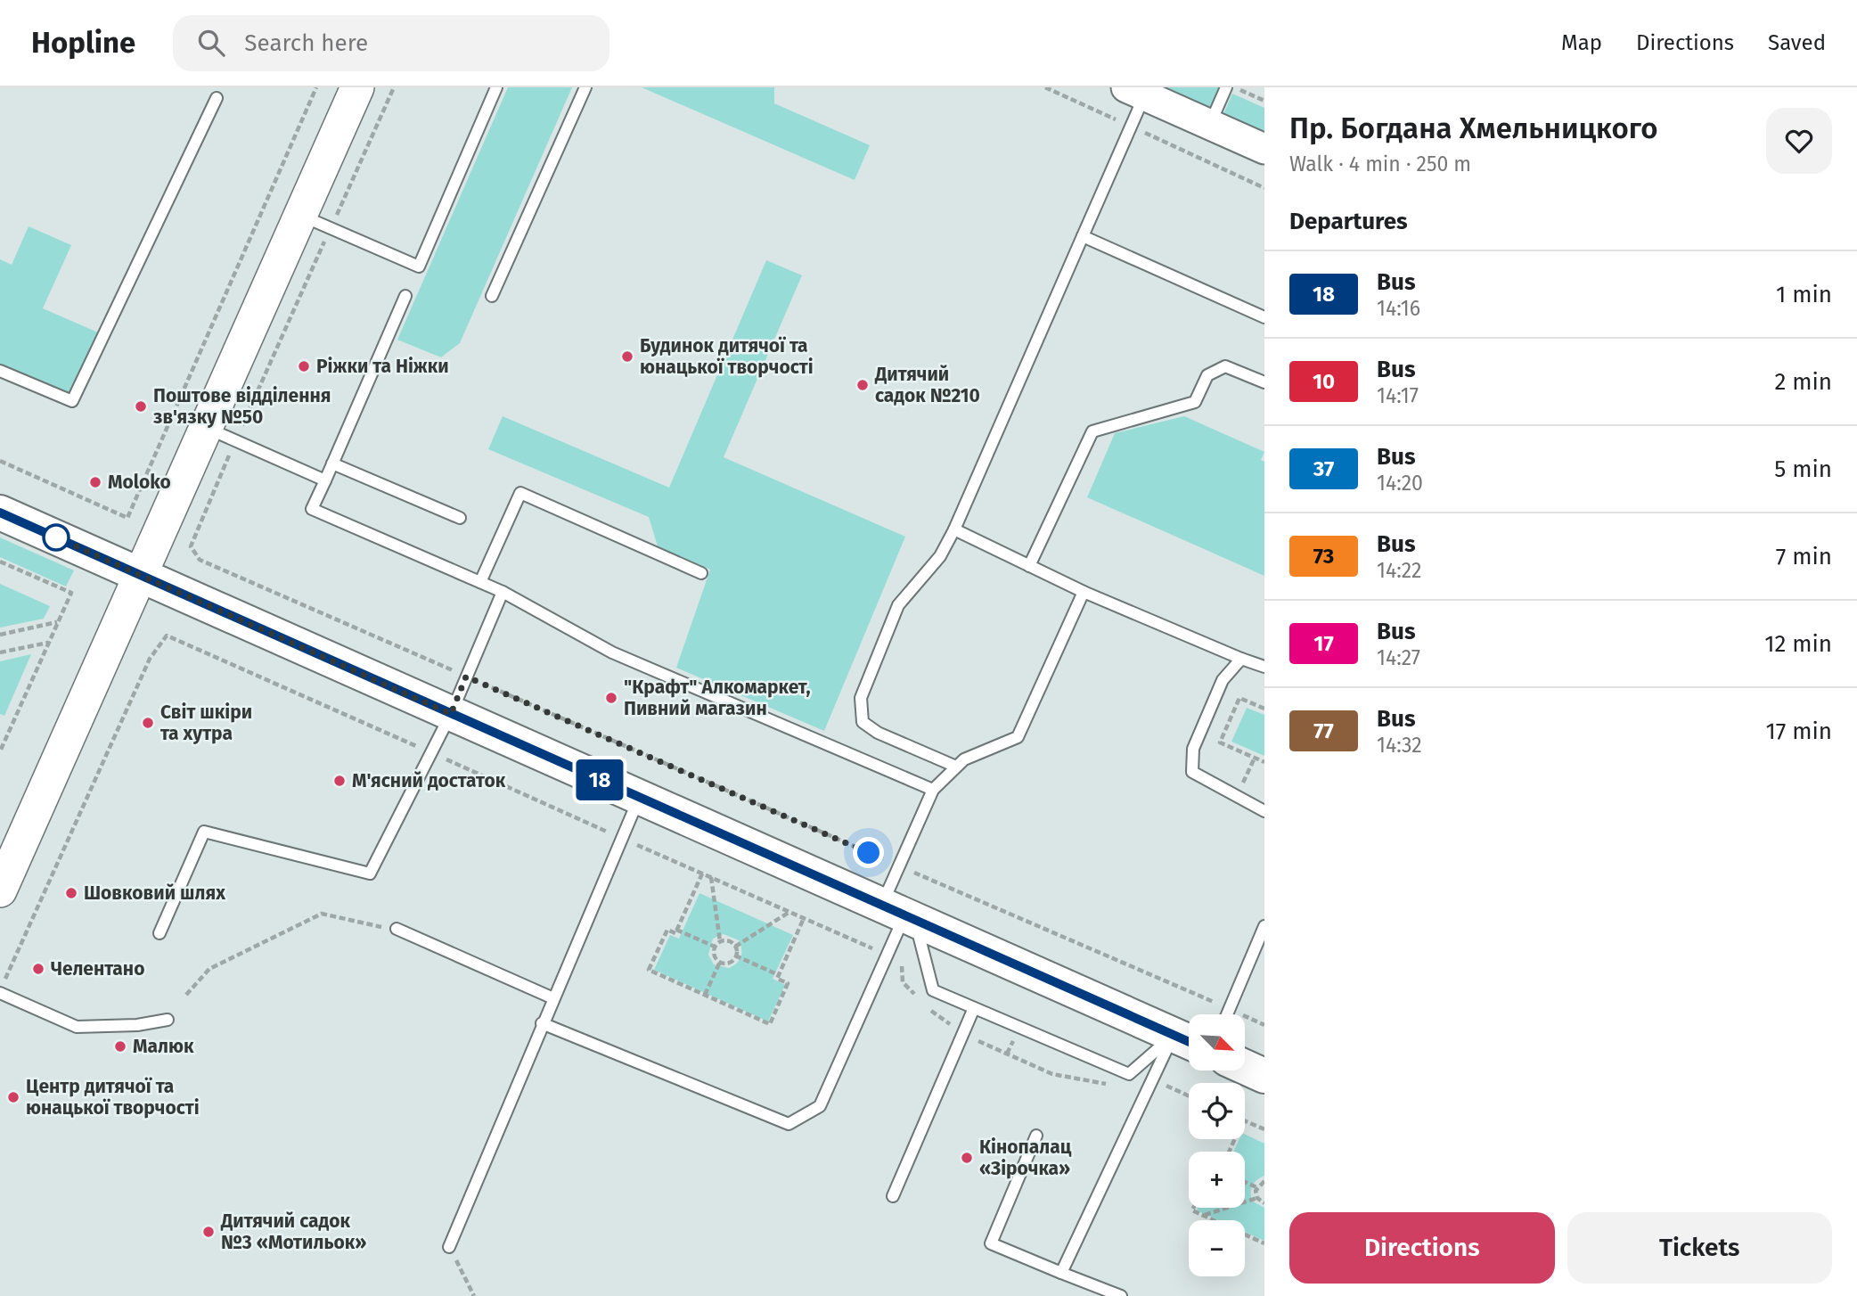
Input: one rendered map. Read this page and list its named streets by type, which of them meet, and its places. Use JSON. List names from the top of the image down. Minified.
{"places":["Будинок дитячої та юнацької творчості","Ріжки та Ніжки","Дитячий садок №210","Поштове відділення зв'язку №50","Moloko","\"Крафт\" Алкомаркет, Пивний магазин","Світ шкіри та хутра","М'ясний достаток","Шовковий шлях","Челентано","Малюк","Центр дитячої та юнацької творчості","Кінопалац «Зірочка»","Дитячий садок №3 «Мотильок»"],"lines":["bus line 18"],"north":"bottom right","page":{"header":"Hopline","search":"Search here","nav":["Map","Directions","Saved"],"on_map":"18","heading":[["Пр. Богдана Хмельницкого","Walk · 4 min · 250 m"],"Departures"],"list":[{"mark":"18","name":"Bus","note":"14:16","value":"1 min"},{"mark":"10","name":"Bus","note":"14:17","value":"2 min"},{"mark":"37","name":"Bus","note":"14:20","value":"5 min"},{"mark":"73","name":"Bus","note":"14:22","value":"7 min"},{"mark":"17","name":"Bus","note":"14:27","value":"12 min"},{"mark":"77","name":"Bus","note":"14:32","value":"17 min"}],"map_buttons":["+","−"],"buttons":["Directions","Tickets"]}}
